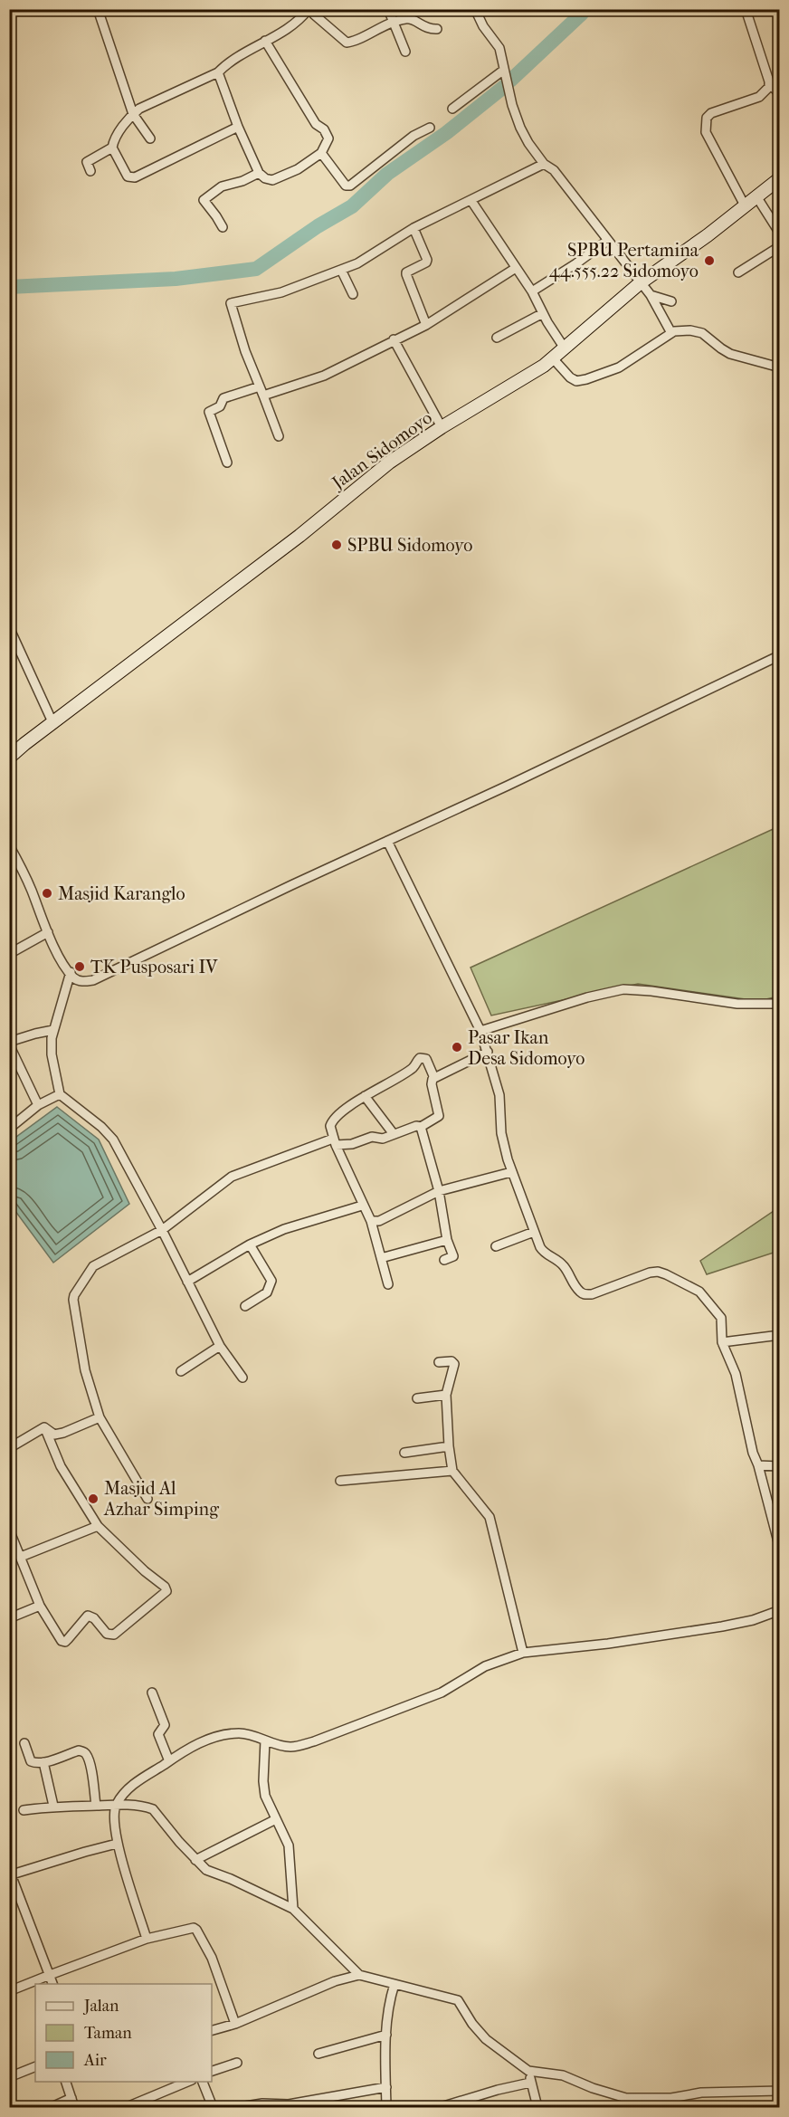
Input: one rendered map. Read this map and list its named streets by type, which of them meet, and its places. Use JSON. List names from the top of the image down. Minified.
{"streets":{"main road":["Jalan Sidomoyo"]},"places":["SPBU Pertamina 44.555.22 Sidomoyo","SPBU Sidomoyo","Masjid Karanglo","TK Pusposari IV","Pasar Ikan Desa Sidomoyo","Masjid Al Azhar Simping"],"legend":["Jalan","Taman","Air"]}
